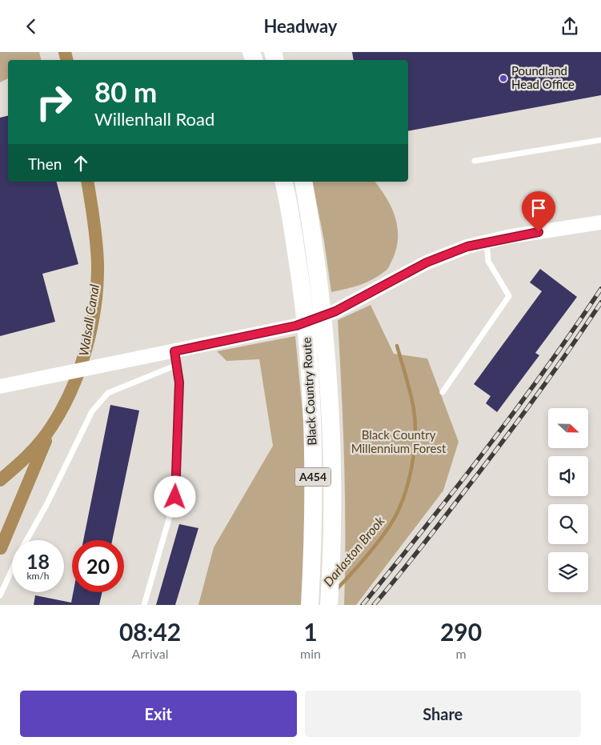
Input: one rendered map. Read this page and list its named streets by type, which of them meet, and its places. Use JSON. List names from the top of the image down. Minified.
{"streets":{"highway":["Black Country Route","A454"]},"water":["Walsall Canal","Darlaston Brook"],"parks":["Black Country Millennium Forest"],"places":["Poundland Head Office"],"north":"right","page":{"header":"Headway","turn":["80 m","Willenhall Road"],"then":"Then","speed":"18 km/h","limit":"20","eta":["08:42","Arrival","1","min","290","m"],"buttons":["Exit","Share"]}}
